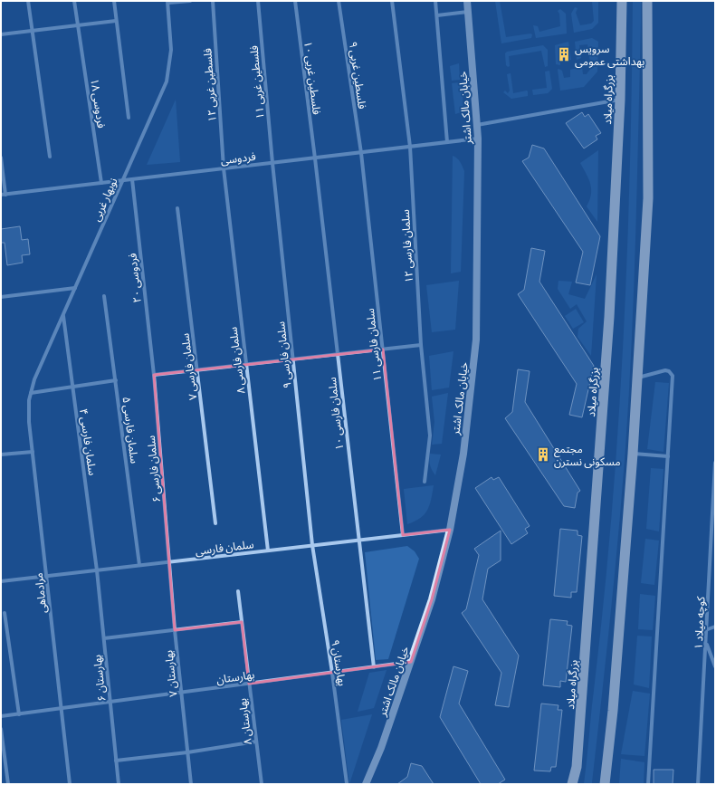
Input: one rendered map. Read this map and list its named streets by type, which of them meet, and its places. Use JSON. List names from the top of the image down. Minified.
{"streets":{"highway":["بزرگراه میلاد"],"main road":["خیابان مالک اشتر"],"street":["فلسطین غربی ۹","فلسطین غربی ۱۰","فلسطین غربی ۱۱","فلسطین غربی ۱۲","فردوسی ۱۸","فردوسی","نوبهار غربی","سلمان فارسی ۱۲","فردوسی ۲۰","سلمان فارسی ۱۱","سلمان فارسی ۹","سلمان فارسی ۸","سلمان فارسی ۷","سلمان فارسی ۱۰","سلمان فارسی ۵","سلمان فارسی ۴","سلمان فارسی ۶","سلمان فارسی","مرادماهی","کوچه میلاد ۱","بهارستان ۹","بهارستان ۷","بهارستان","بهارستان ۶","بهارستان ۸"]},"crossings":[["فلسطین غربی ۹","فردوسی"],["فلسطین غربی ۹","سلمان فارسی ۱۱"],["فلسطین غربی ۱۰","فردوسی"],["فلسطین غربی ۱۰","سلمان فارسی ۱۰"],["فلسطین غربی ۱۱","فردوسی"],["فلسطین غربی ۱۱","سلمان فارسی ۹"],["فلسطین غربی ۱۲","فردوسی"],["فلسطین غربی ۱۲","سلمان فارسی ۸"],["فردوسی ۱۸","فردوسی"],["خیابان مالک اشتر","فردوسی"],["خیابان مالک اشتر","سلمان فارسی"],["خیابان مالک اشتر","بهارستان"],["فردوسی","نوبهار غربی"],["فردوسی","سلمان فارسی ۱۲"],["فردوسی","فردوسی ۲۰"],["فردوسی","سلمان فارسی ۱۱"],["فردوسی","سلمان فارسی ۹"],["فردوسی","سلمان فارسی ۸"],["فردوسی","سلمان فارسی ۱۰"],["نوبهار غربی","سلمان فارسی ۴"],["نوبهار غربی","مرادماهی"],["فردوسی ۲۰","سلمان فارسی ۶"],["سلمان فارسی ۱۱","سلمان فارسی"],["سلمان فارسی ۹","سلمان فارسی"],["سلمان فارسی ۹","بهارستان ۹"],["سلمان فارسی ۸","سلمان فارسی"],["سلمان فارسی ۱۰","سلمان فارسی"],["سلمان فارسی ۱۰","بهارستان"],["سلمان فارسی ۵","سلمان فارسی"],["سلمان فارسی ۴","سلمان فارسی"],["سلمان فارسی ۴","بهارستان ۶"],["سلمان فارسی ۶","سلمان فارسی"],["سلمان فارسی ۶","بهارستان ۷"],["سلمان فارسی","مرادماهی"],["سلمان فارسی","بهارستان ۹"],["سلمان فارسی","بهارستان ۷"],["سلمان فارسی","بهارستان ۶"],["مرادماهی","بهارستان"],["بهارستان ۹","بهارستان"],["بهارستان ۷","بهارستان"],["بهارستان","بهارستان ۶"],["بهارستان","بهارستان ۸"]],"places":{"building":["سرویس بهداشتی عمومی","مجتمع مسکونی نسترن"]}}
